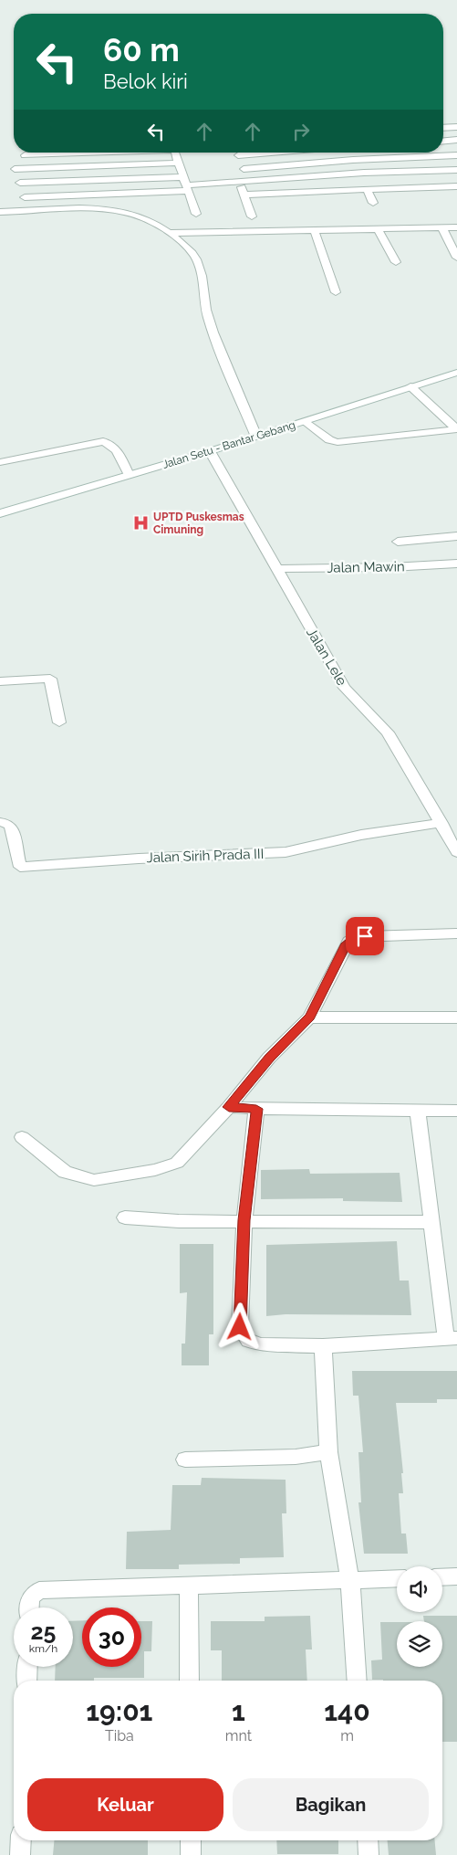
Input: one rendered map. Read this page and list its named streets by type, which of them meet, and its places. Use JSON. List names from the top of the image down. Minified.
{"streets":{"street":["Jalan Setu - Bantar Gebang","Jalan Mawin","Jalan Lele","Jalan Sirih Prada III"]},"crossings":[["Jalan Setu - Bantar Gebang","Jalan Lele"],["Jalan Mawin","Jalan Lele"],["Jalan Lele","Jalan Sirih Prada III"]],"places":{"hospital":["UPTD Puskesmas Cimuning"]},"page":{"turn":["60 m","Belok kiri"],"speed":"25 km/h","limit":"30","eta":["19:01","Tiba","1","mnt","140","m"],"buttons":["Keluar","Bagikan"]}}
